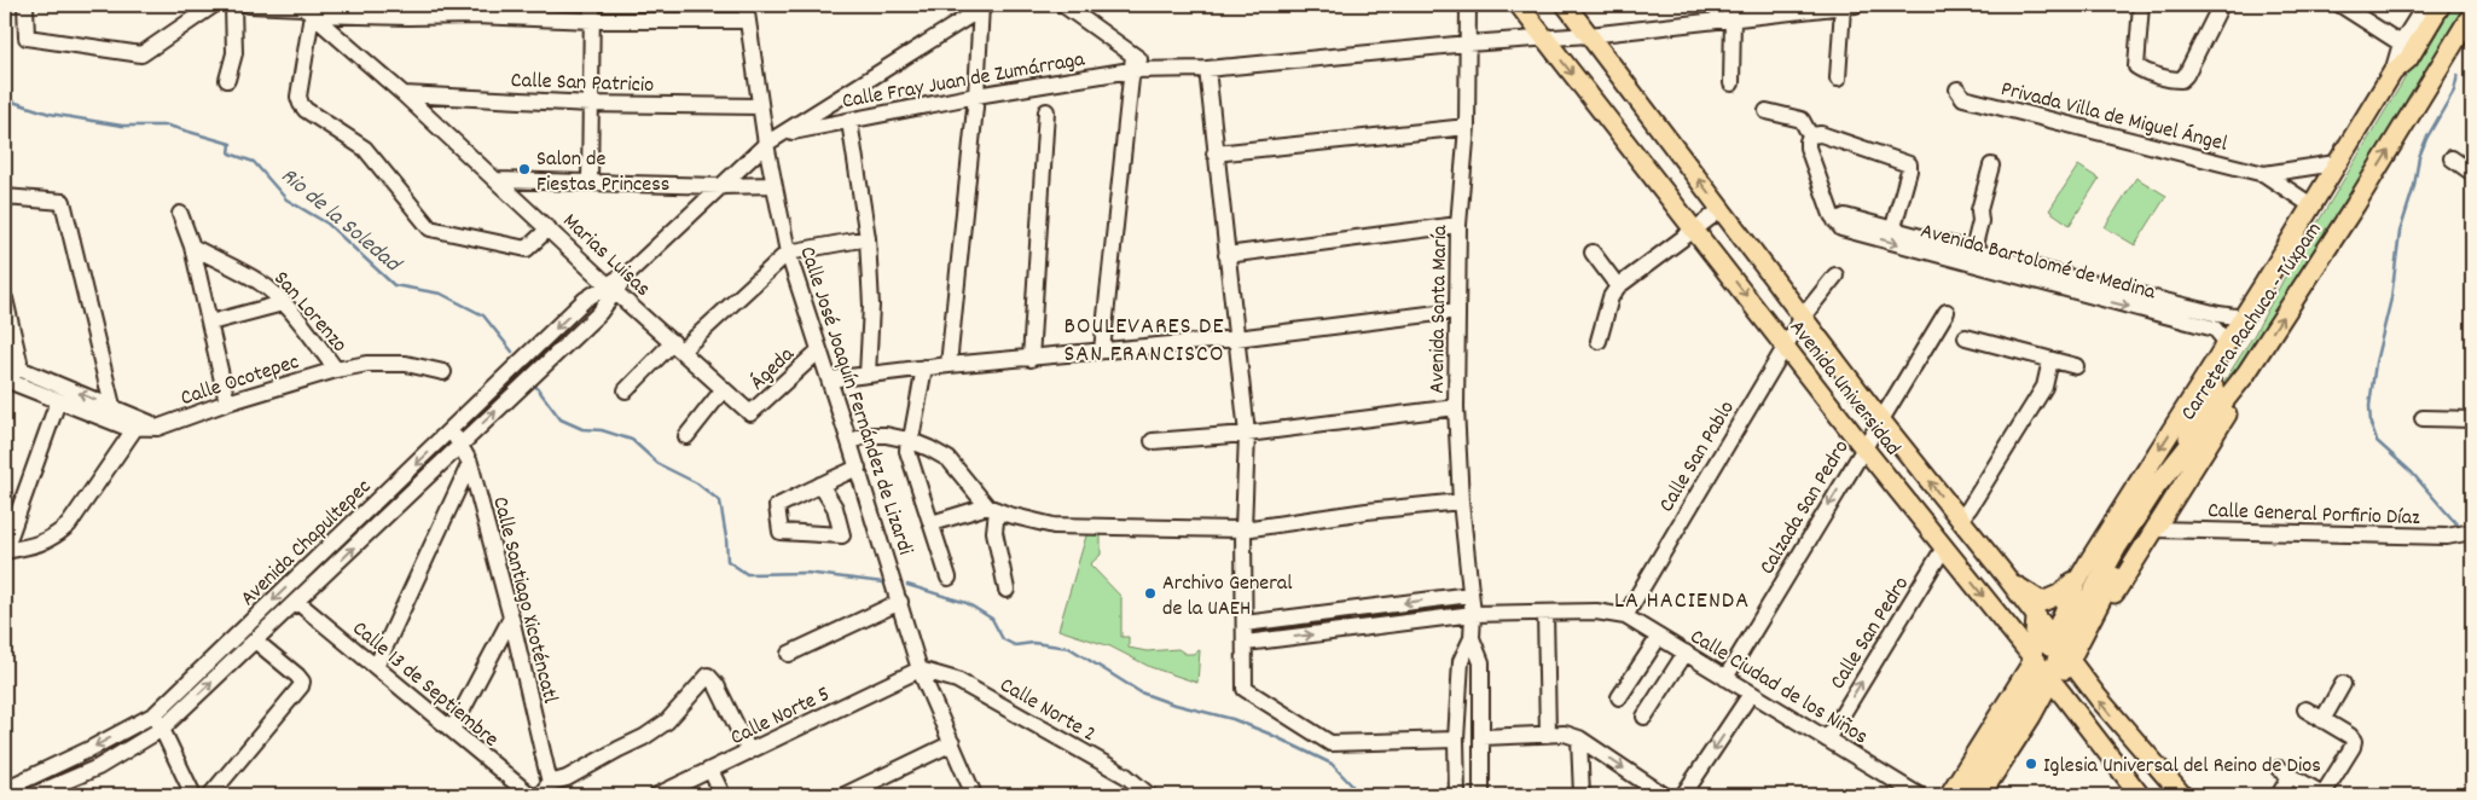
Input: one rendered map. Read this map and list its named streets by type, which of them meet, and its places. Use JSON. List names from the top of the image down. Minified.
{"streets":{"main road":["Carretera Pachuca - Túxpam","Avenida Universidad"],"street":["Calle Fray Juan de Zumárraga","Calle San Patricio","Privada Villa de Miguel Ángel","Marias Luisas","Avenida Bartolomé de Medina","Avenida Santa María","San Lorenzo","Ágeda","Calle Ocotepec","Calle José Joaquín Fernández de Lizardi","Calle San Pablo","Calzada San Pedro","Calle General Porfirio Díaz","Avenida Chapultepec","Calle Santiago Xicoténcatl","Calle San Pedro","Calle 13 de Septiembre","Calle Ciudad de los Niños","Calle Norte 2","Calle Norte 5"]},"crossings":[["Calle Fray Juan de Zumárraga","Avenida Santa María"],["Calle Fray Juan de Zumárraga","Avenida Universidad"],["Calle San Patricio","Marias Luisas"],["Calle San Patricio","Calle José Joaquín Fernández de Lizardi"],["Privada Villa de Miguel Ángel","Carretera Pachuca - Túxpam"],["Marias Luisas","Ágeda"],["Marias Luisas","Avenida Chapultepec"],["Avenida Bartolomé de Medina","Carretera Pachuca - Túxpam"],["Avenida Santa María","Calle Ciudad de los Niños"],["San Lorenzo","Calle Ocotepec"],["Ágeda","Calle José Joaquín Fernández de Lizardi"],["Avenida Universidad","Calle San Pablo"],["Avenida Universidad","Calzada San Pedro"],["Avenida Universidad","Calle San Pedro"],["Calle José Joaquín Fernández de Lizardi","Calle Norte 2"],["Calle José Joaquín Fernández de Lizardi","Calle Norte 5"],["Calle San Pablo","Calle Ciudad de los Niños"],["Calzada San Pedro","Calle Ciudad de los Niños"],["Avenida Chapultepec","Calle Santiago Xicoténcatl"],["Avenida Chapultepec","Calle 13 de Septiembre"],["Calle San Pedro","Calle Ciudad de los Niños"],["Calle Norte 2","Calle Norte 5"]],"one_way":["Calzada San Pedro","Calle San Pedro"],"districts":["BOULEVARES DE SAN FRANCISCO","LA HACIENDA"],"water":["Rio de la Soledad"],"places":["Salon de Fiestas Princess","Archivo General de la UAEH","Iglesia Universal del Reino de Dios"]}
